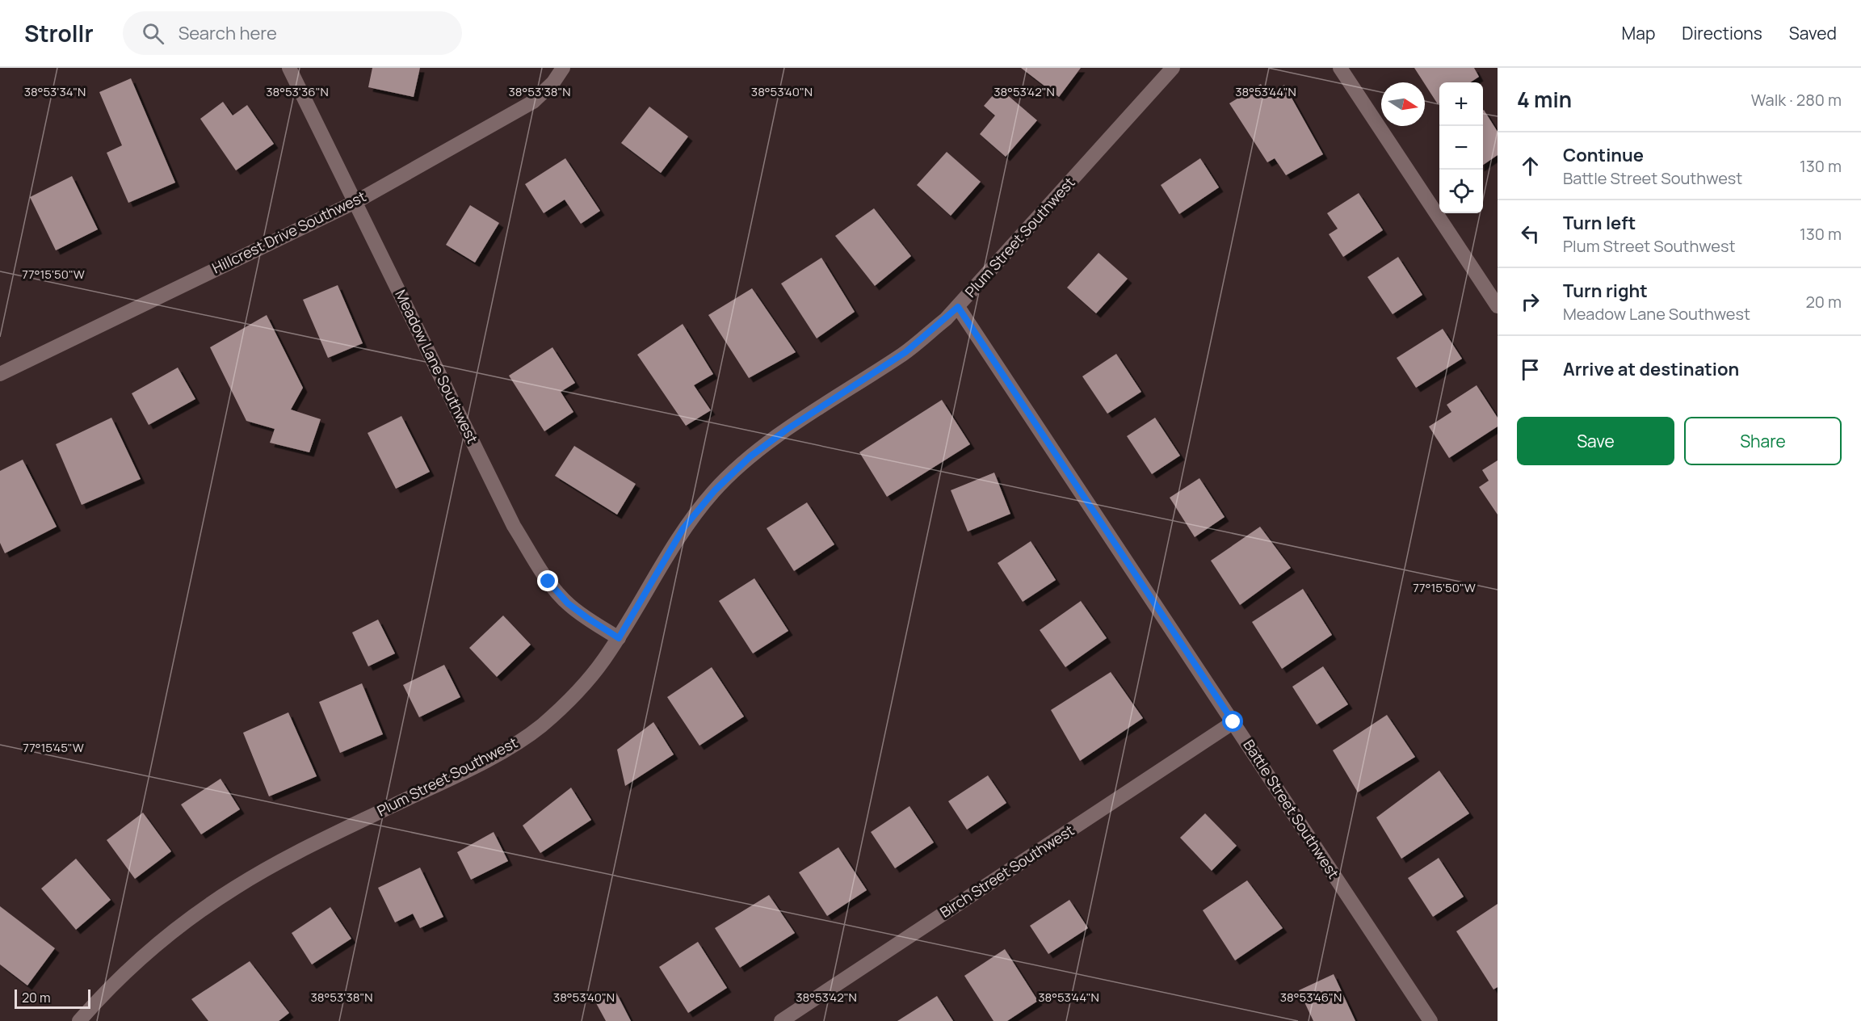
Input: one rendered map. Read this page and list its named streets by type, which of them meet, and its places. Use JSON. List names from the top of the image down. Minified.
{"streets":{"street":["Hillcrest Drive Southwest","Plum Street Southwest","Meadow Lane Southwest","Battle Street Southwest","Birch Street Southwest"]},"crossings":[["Hillcrest Drive Southwest","Meadow Lane Southwest"],["Plum Street Southwest","Meadow Lane Southwest"],["Plum Street Southwest","Battle Street Southwest"],["Battle Street Southwest","Birch Street Southwest"]],"scale_bar":"20 m","north":"right","page":{"header":"Strollr","search":"Search here","nav":["Map","Directions","Saved"],"heading":["4 min","Walk · 280 m"],"map_buttons":["+","−"],"list":[["Continue","Battle Street Southwest","130 m"],["Turn left","Plum Street Southwest","130 m"],["Turn right","Meadow Lane Southwest","20 m"],"Arrive at destination"],"buttons":["Save","Share"],"scale":"20 m"},"coordinates":["38°53'34\"N","38°53'36\"N","38°53'38\"N","38°53'40\"N","38°53'42\"N","38°53'44\"N","77°15'50\"W","77°15'45\"W","38°53'46\"N"]}
